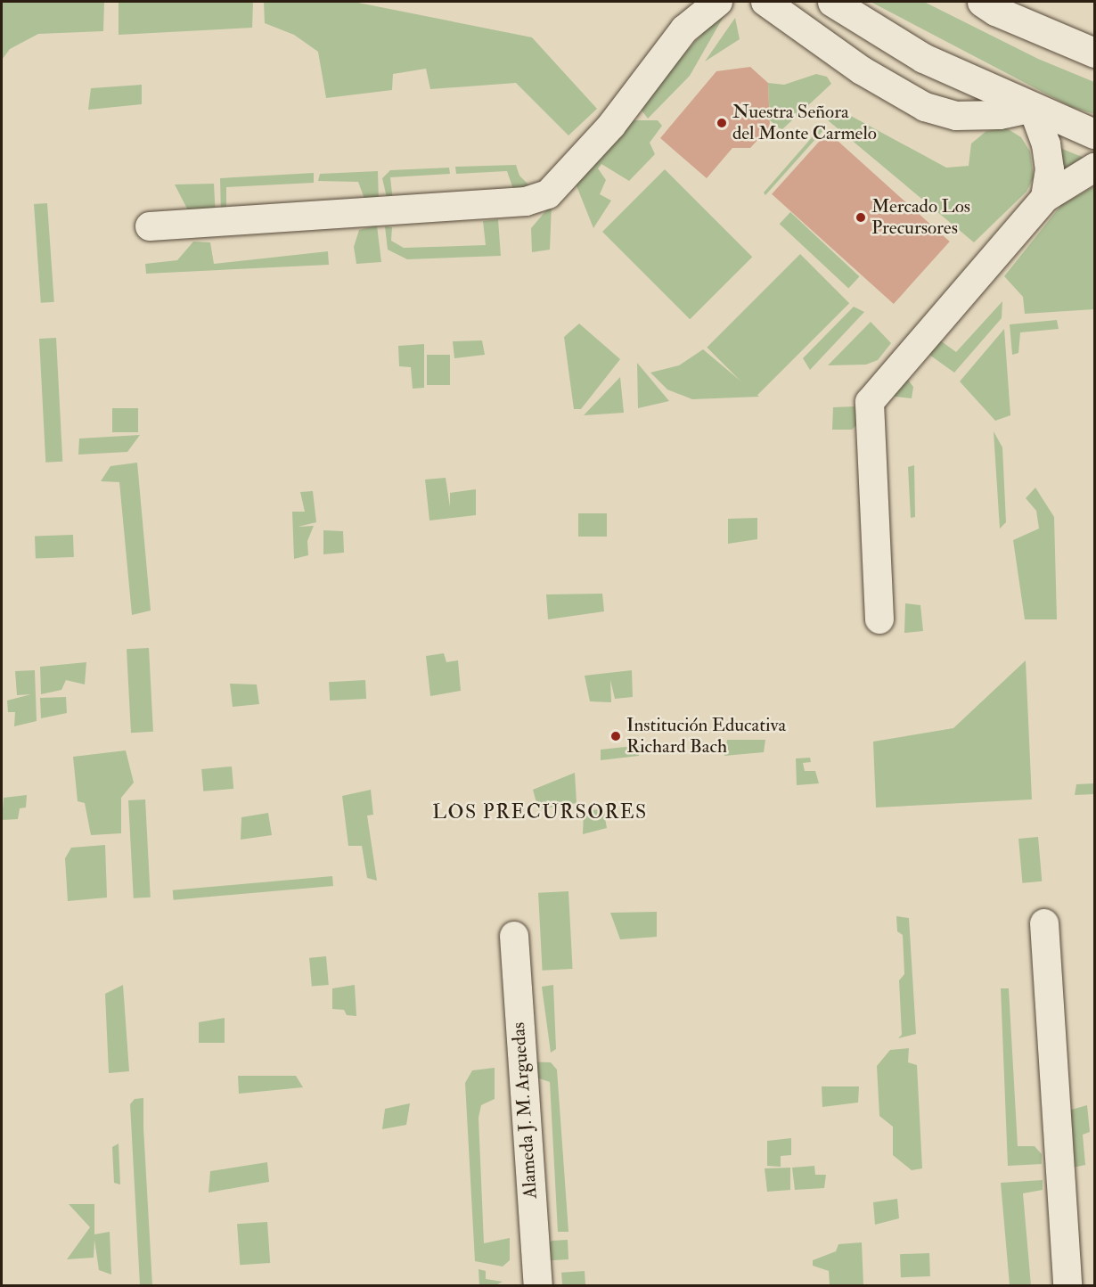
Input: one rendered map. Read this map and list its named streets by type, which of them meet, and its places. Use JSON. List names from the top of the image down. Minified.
{"streets":{"street":["Alameda J. M. Arguedas"]},"districts":["LOS PRECURSORES"],"places":["Nuestra Señora del Monte Carmelo","Mercado Los Precursores","Institución Educativa Richard Bach"]}
